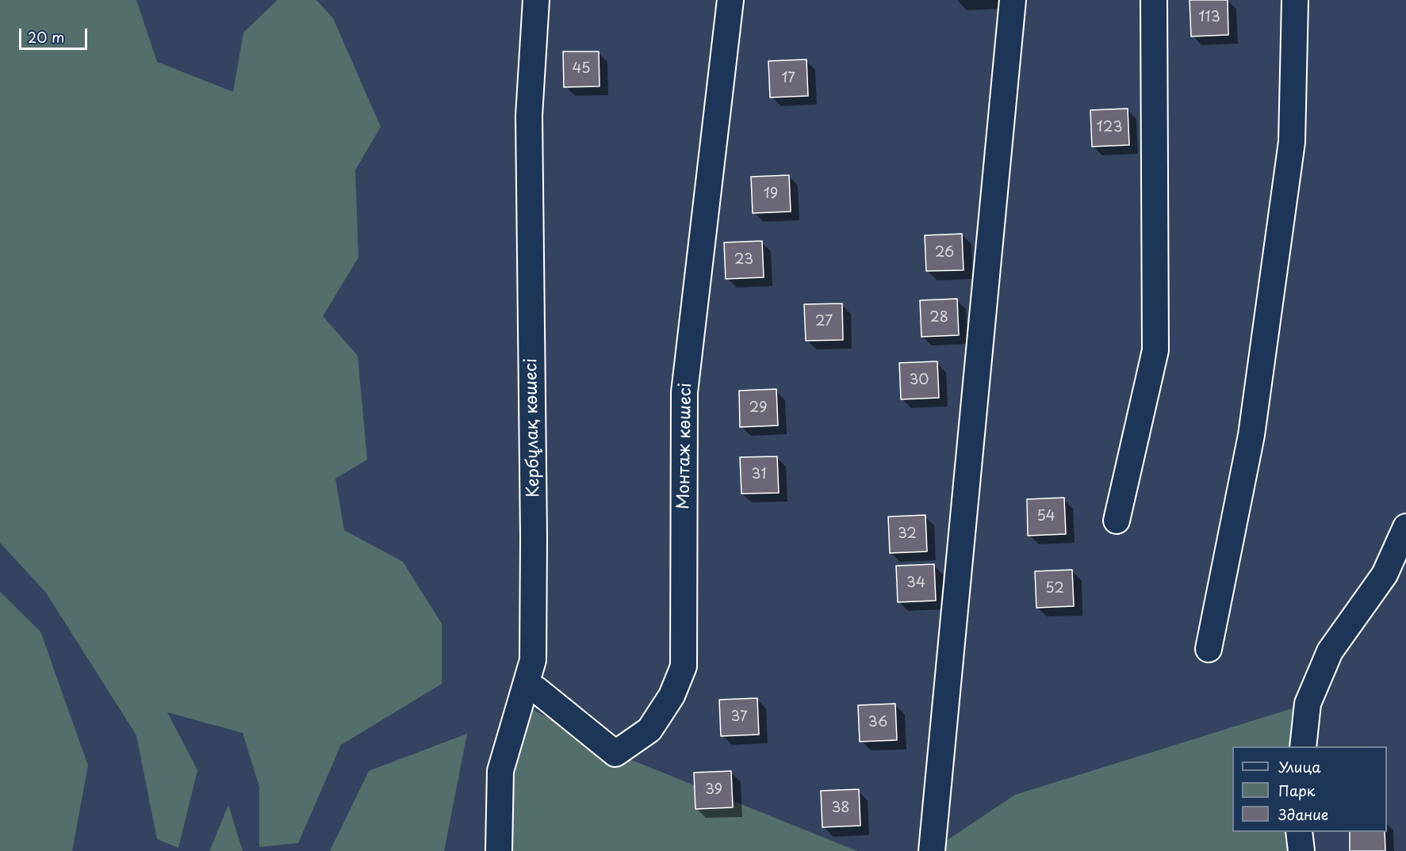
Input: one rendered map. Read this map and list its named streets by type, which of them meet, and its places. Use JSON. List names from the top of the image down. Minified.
{"streets":{"street":["Кербұлақ көшесі","Монтаж көшесі"]},"crossings":[["Кербұлақ көшесі","Монтаж көшесі"]],"house_numbers":["113","45","17","123","19","26","23","28","27","30","29","31","54","32","34","52","37","36","39","38"],"legend":["Улица","Парк","Здание"],"scale_bar":"20 m"}
